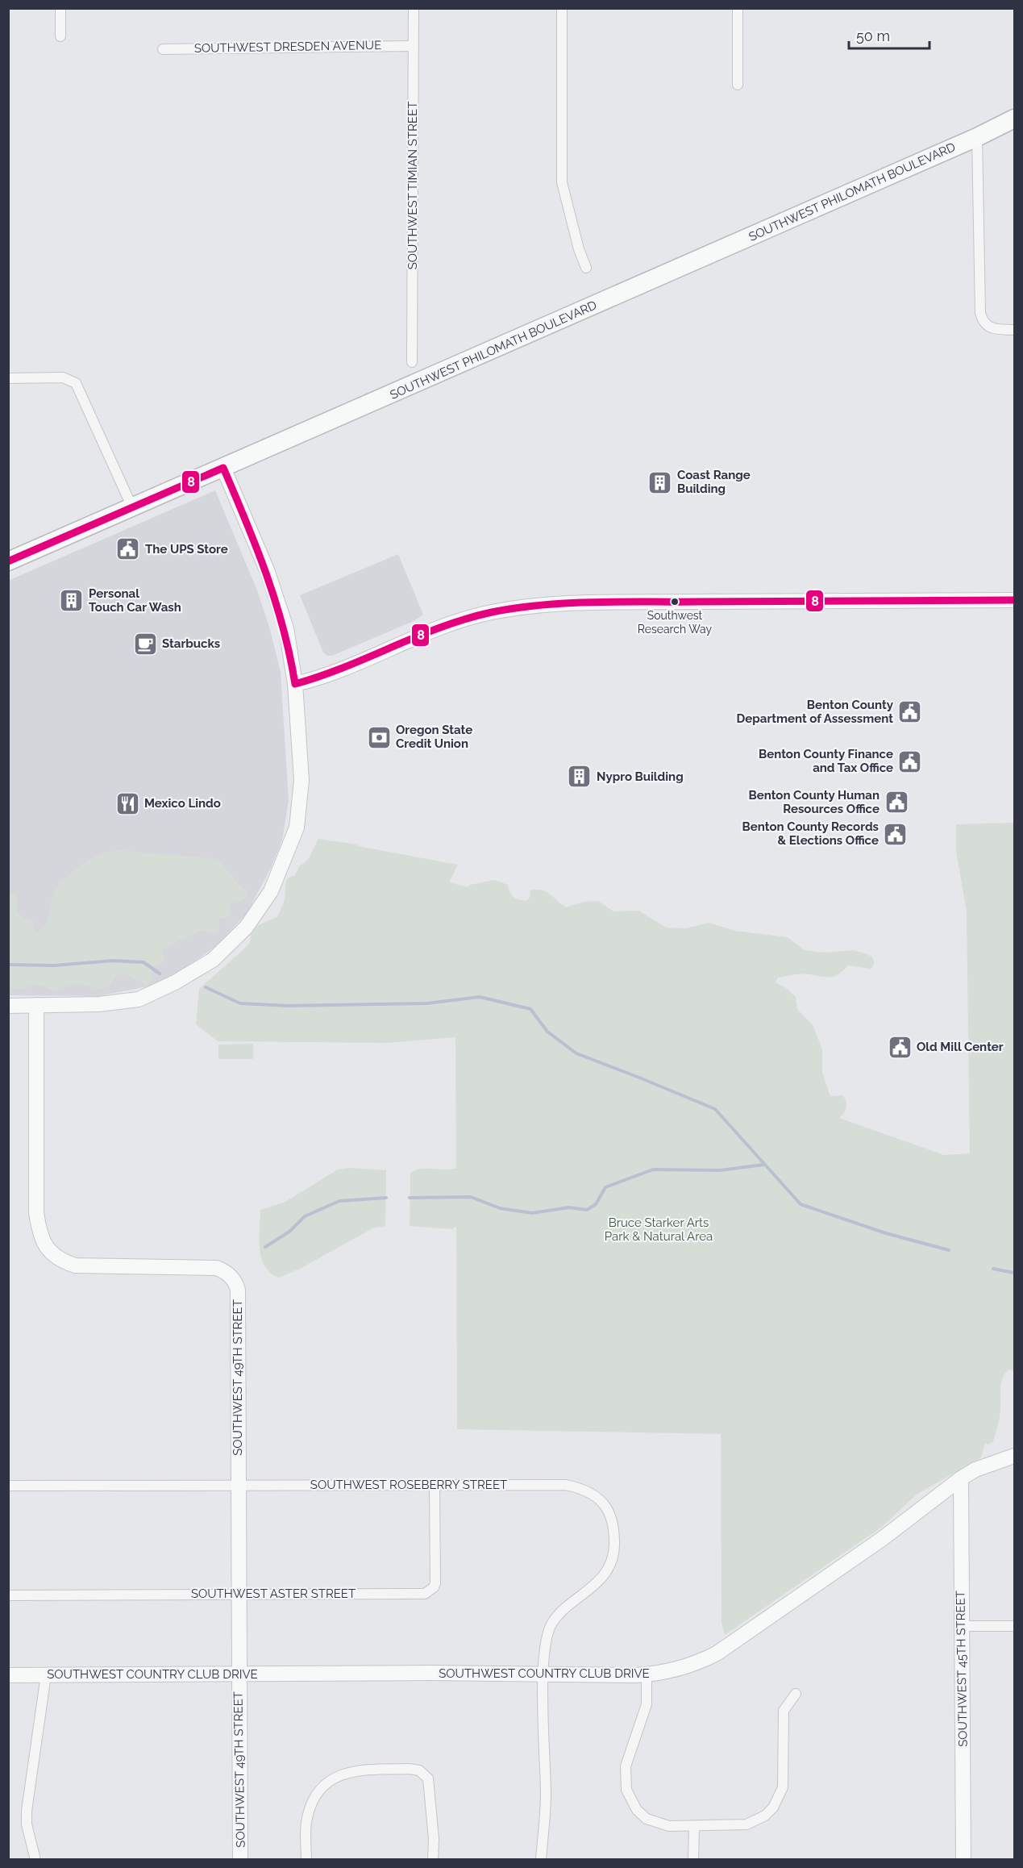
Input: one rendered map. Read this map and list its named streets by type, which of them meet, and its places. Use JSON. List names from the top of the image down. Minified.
{"streets":{"highway":["SOUTHWEST PHILOMATH BOULEVARD"],"street":["SOUTHWEST DRESDEN AVENUE","SOUTHWEST TIMIAN STREET","SOUTHWEST 49TH STREET","SOUTHWEST ROSEBERRY STREET","SOUTHWEST ASTER STREET","SOUTHWEST 45TH STREET","SOUTHWEST COUNTRY CLUB DRIVE"]},"crossings":[["SOUTHWEST DRESDEN AVENUE","SOUTHWEST TIMIAN STREET"],["SOUTHWEST 49TH STREET","SOUTHWEST ROSEBERRY STREET"],["SOUTHWEST 49TH STREET","SOUTHWEST ASTER STREET"],["SOUTHWEST 49TH STREET","SOUTHWEST COUNTRY CLUB DRIVE"],["SOUTHWEST ROSEBERRY STREET","SOUTHWEST ASTER STREET"],["SOUTHWEST ROSEBERRY STREET","SOUTHWEST COUNTRY CLUB DRIVE"],["SOUTHWEST 45TH STREET","SOUTHWEST COUNTRY CLUB DRIVE"]],"parks":["Bruce Starker Arts Park & Natural Area"],"places":{"building":["Coast Range Building","Personal Touch Car Wash","Nypro Building"],"public building":["The UPS Store","Benton County Department of Assessment","Benton County Finance and Tax Office","Benton County Human Resources Office","Benton County Records & Elections Office","Old Mill Center"],"other":["Southwest Research Way"],"cafe":["Starbucks"],"bank":["Oregon State Credit Union"],"restaurant":["Mexico Lindo"]},"lines":["transit line 8"],"scale_bar":"50 m"}
